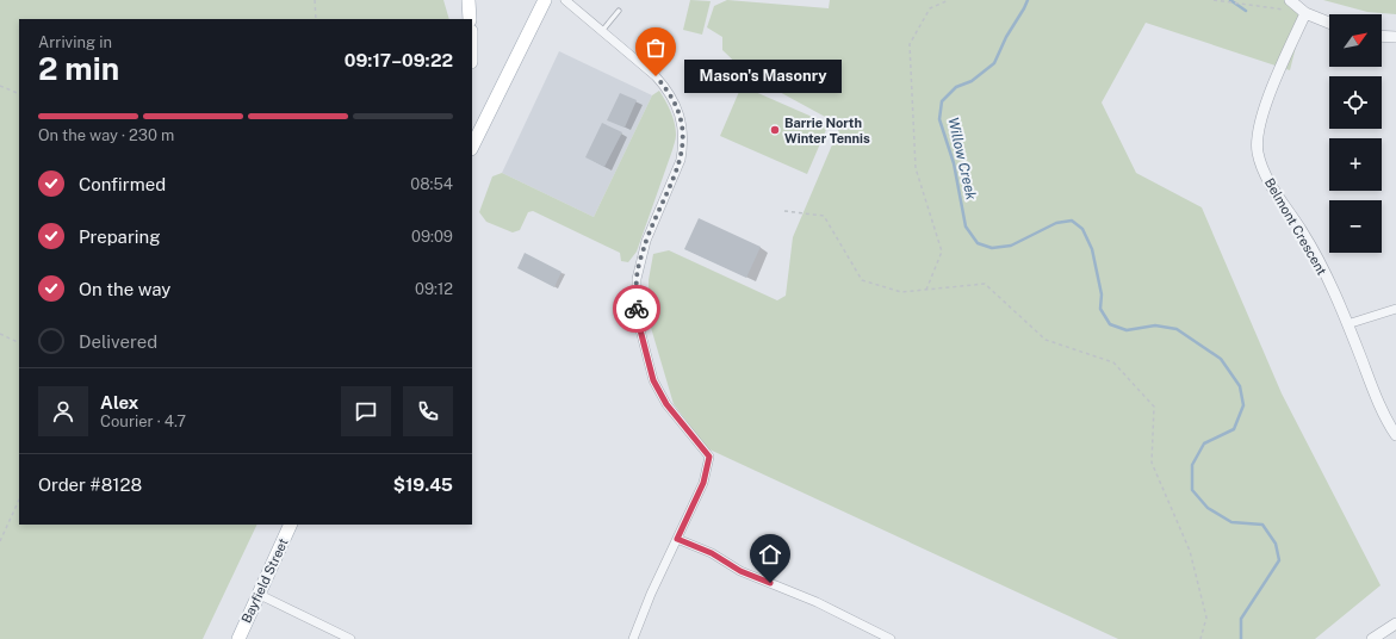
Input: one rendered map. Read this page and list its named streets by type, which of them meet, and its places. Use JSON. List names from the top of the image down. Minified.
{"streets":{"main road":["Bayfield Street"],"street":["Belmont Crescent"]},"water":["Willow Creek"],"places":["Mason's Masonry","Barrie North Winter Tennis"],"north":"top right","page":{"map_buttons":["+","−"],"heading":["2 min","Arriving in","09:17–09:22"],"panel":["Alex","Courier · 4.7","Order #8128","$19.45"],"bubble":"Mason's Masonry","bar":"On the way · 230 m","list":[["Confirmed","08:54"],["Preparing","09:09"],["On the way","09:12"],"Delivered"]}}
